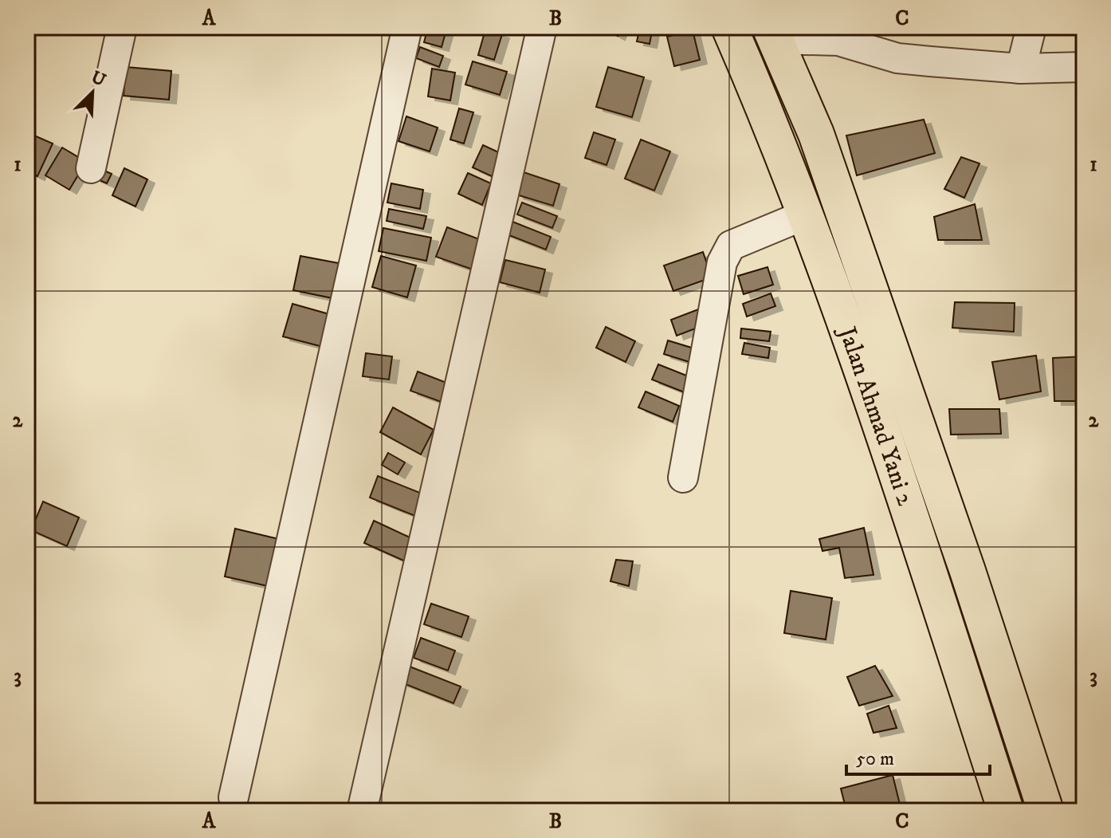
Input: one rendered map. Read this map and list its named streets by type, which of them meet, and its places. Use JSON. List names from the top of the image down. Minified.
{"streets":{"highway":["Jalan Ahmad Yani 2"]},"scale_bar":"50 m","north":"top right","grid":{"columns":["A","B","C"],"rows":["1","2","3"]}}
